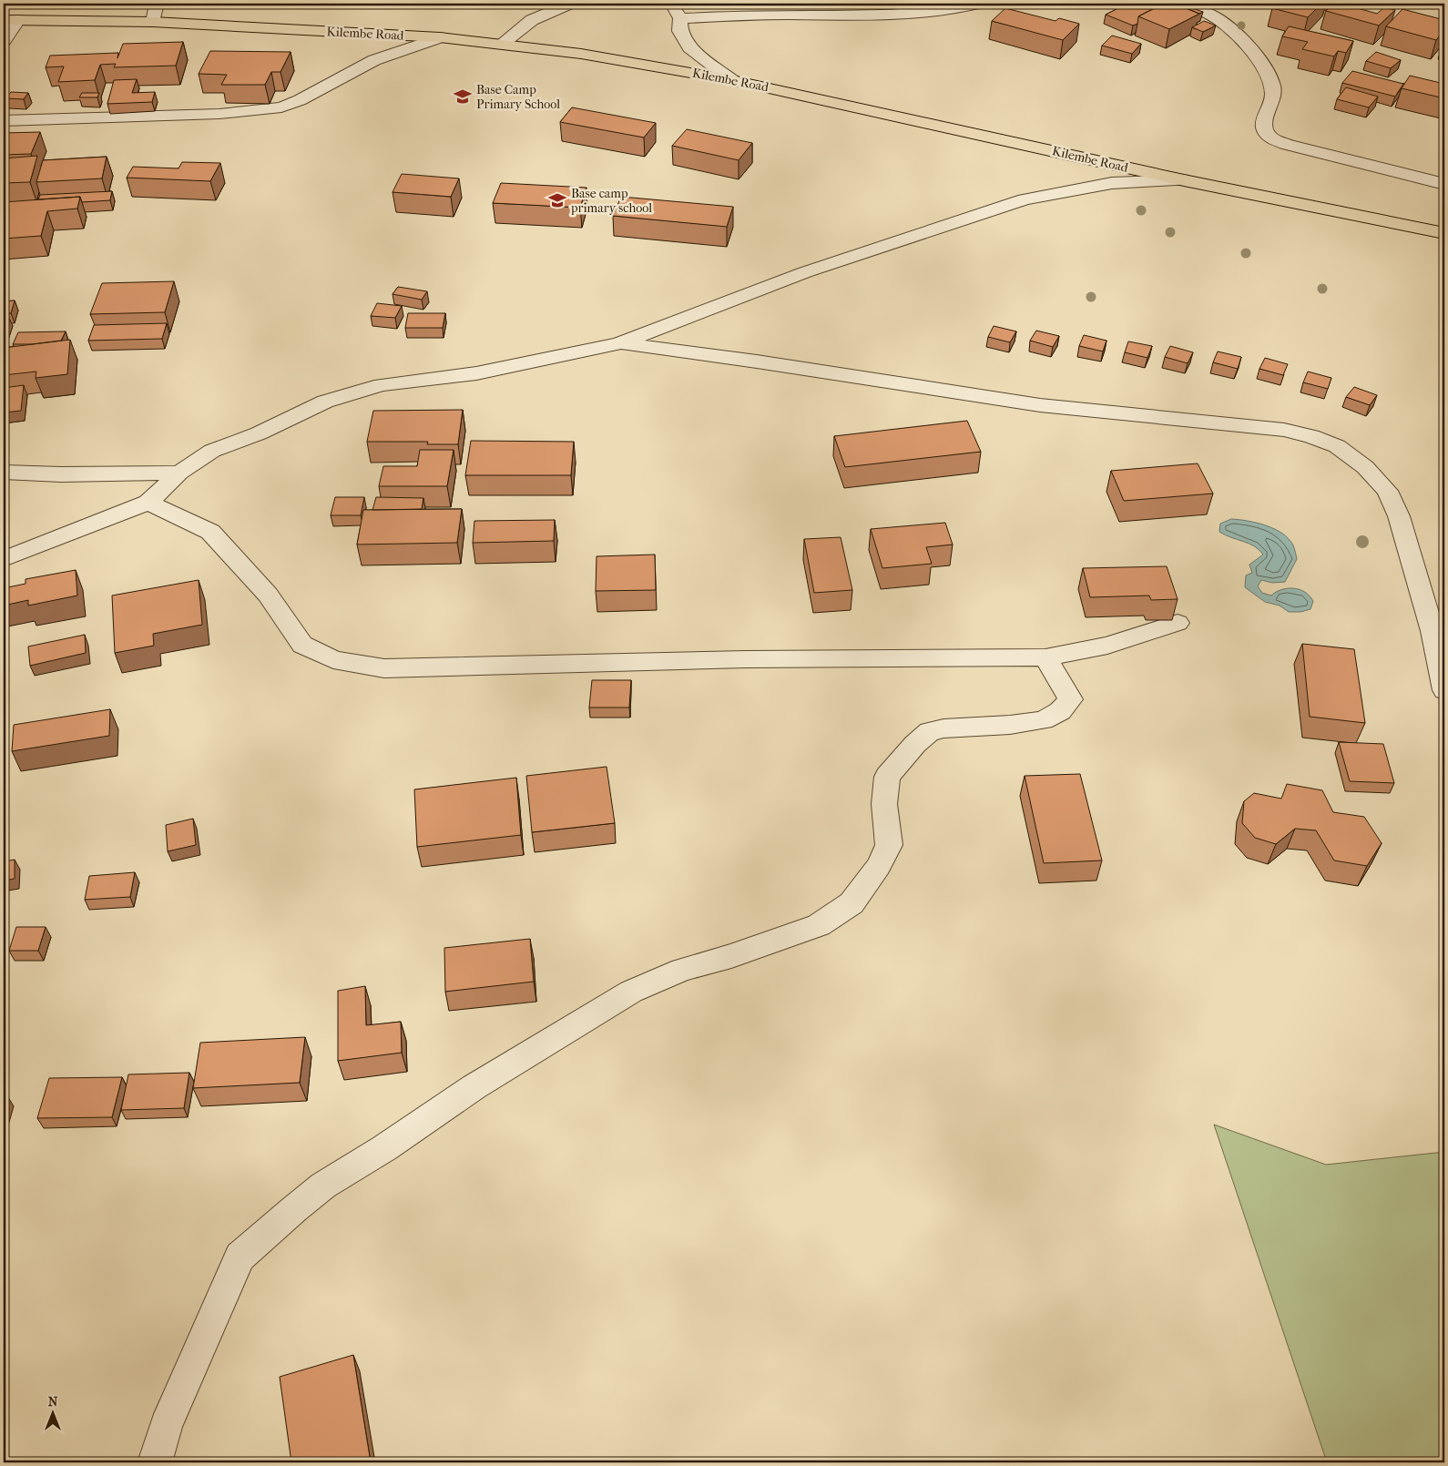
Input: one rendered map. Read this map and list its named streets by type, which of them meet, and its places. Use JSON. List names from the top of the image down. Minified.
{"streets":{"main road":["Kilembe Road"]},"places":{"school or university":["Base Camp Primary School","Base camp primary school"]},"north":"top"}
